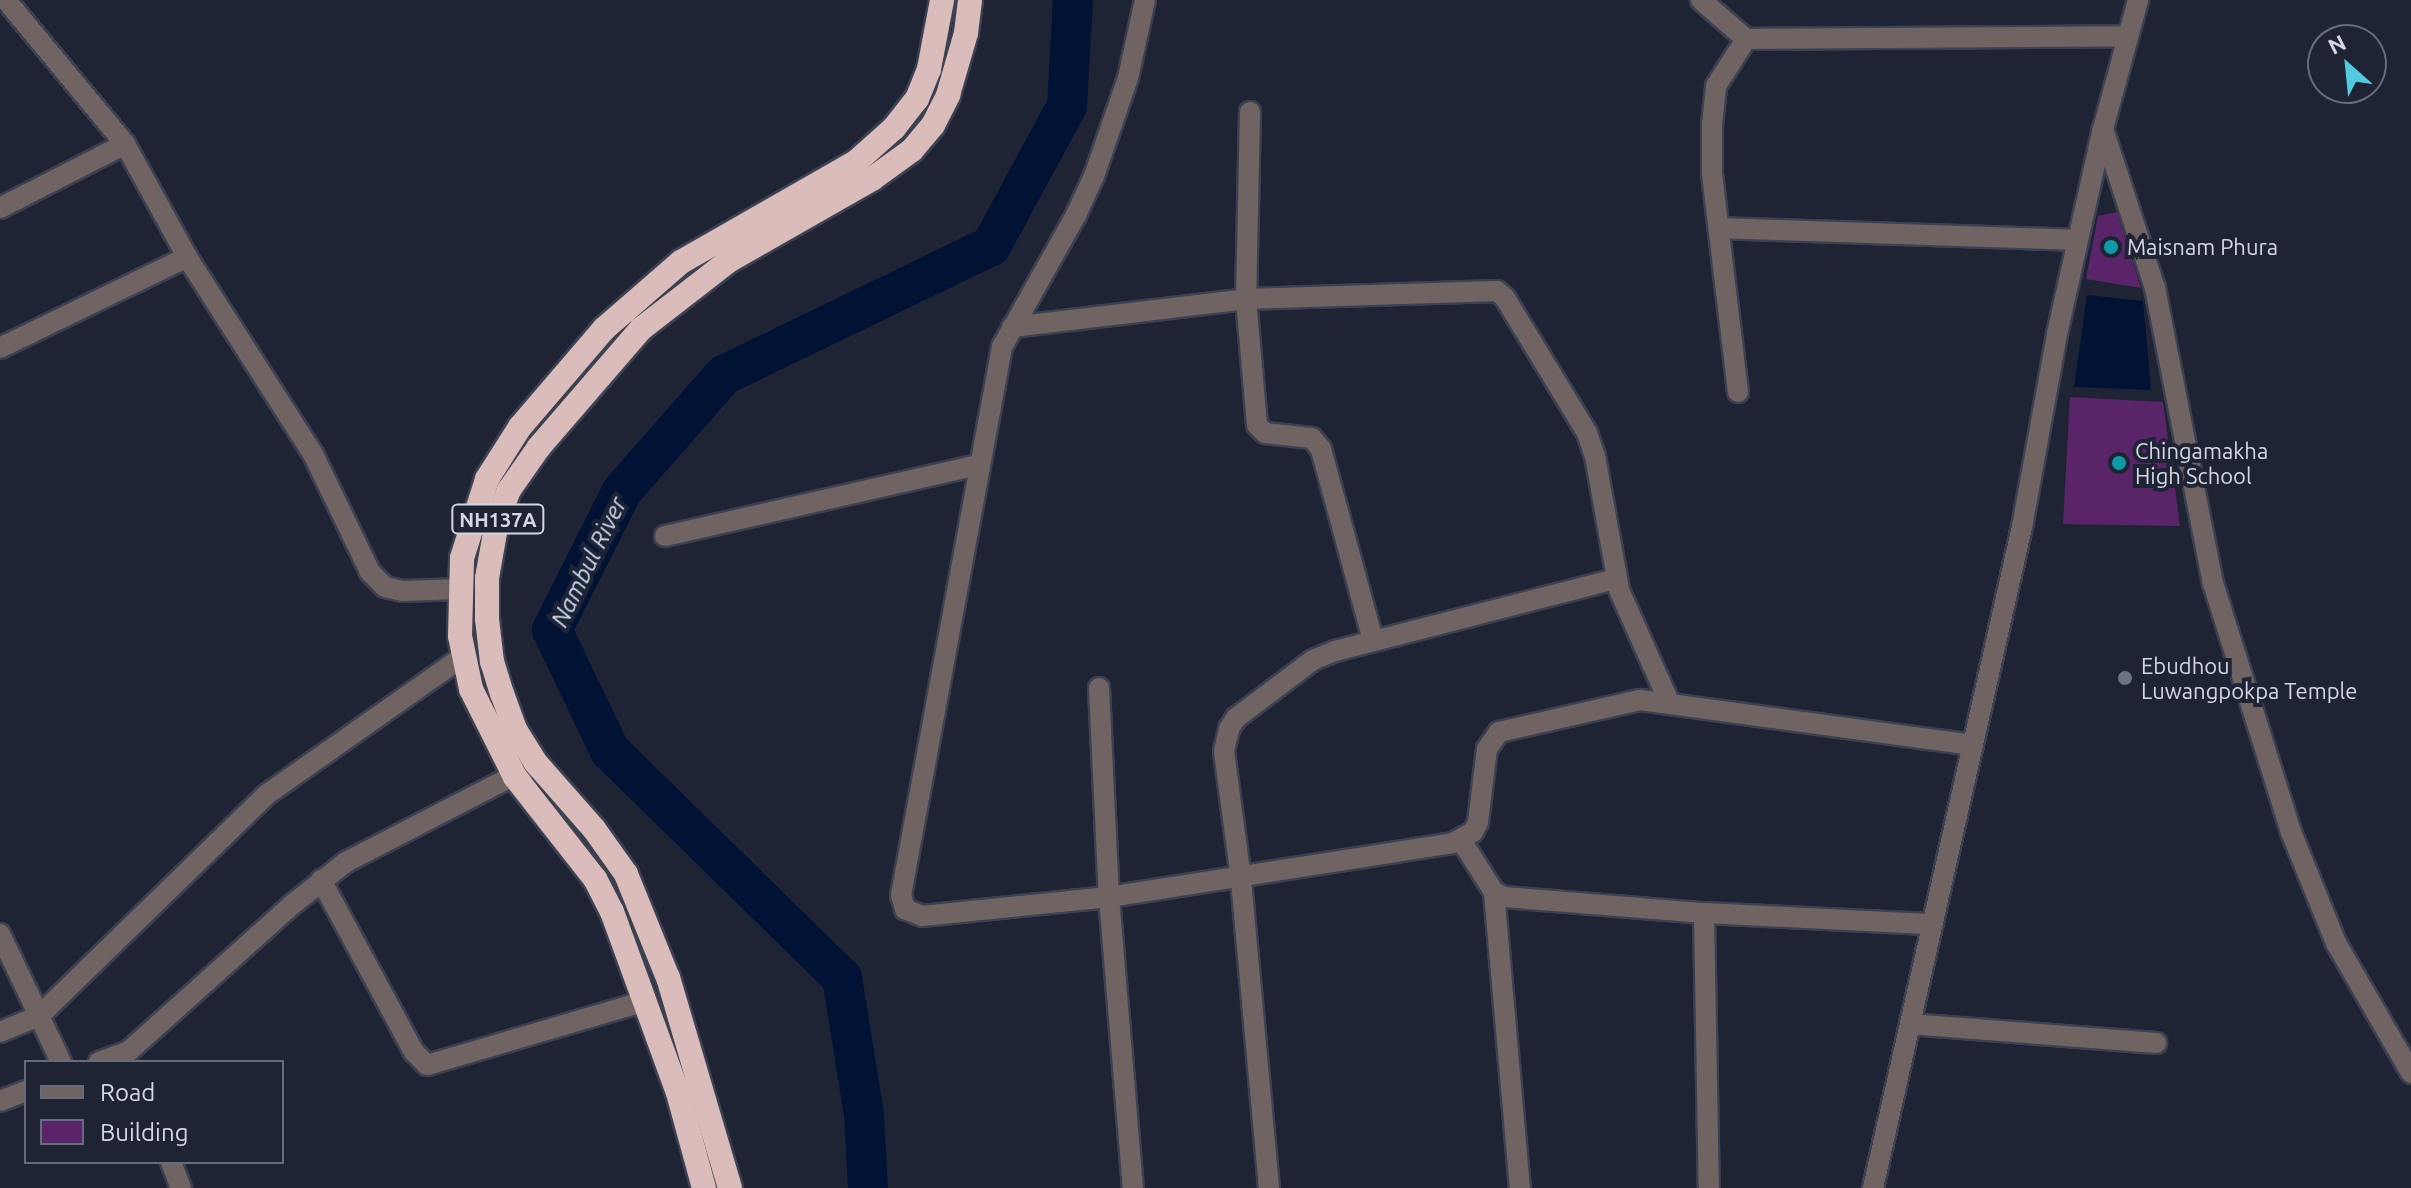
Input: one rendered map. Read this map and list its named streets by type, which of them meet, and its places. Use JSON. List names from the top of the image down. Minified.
{"streets":{"highway":["NH137A"]},"water":["Nambul River"],"places":["Maisnam Phura","Chingamakha High School","Ebudhou Luwangpokpa Temple"],"legend":["Road","Building"],"north":"top left"}
